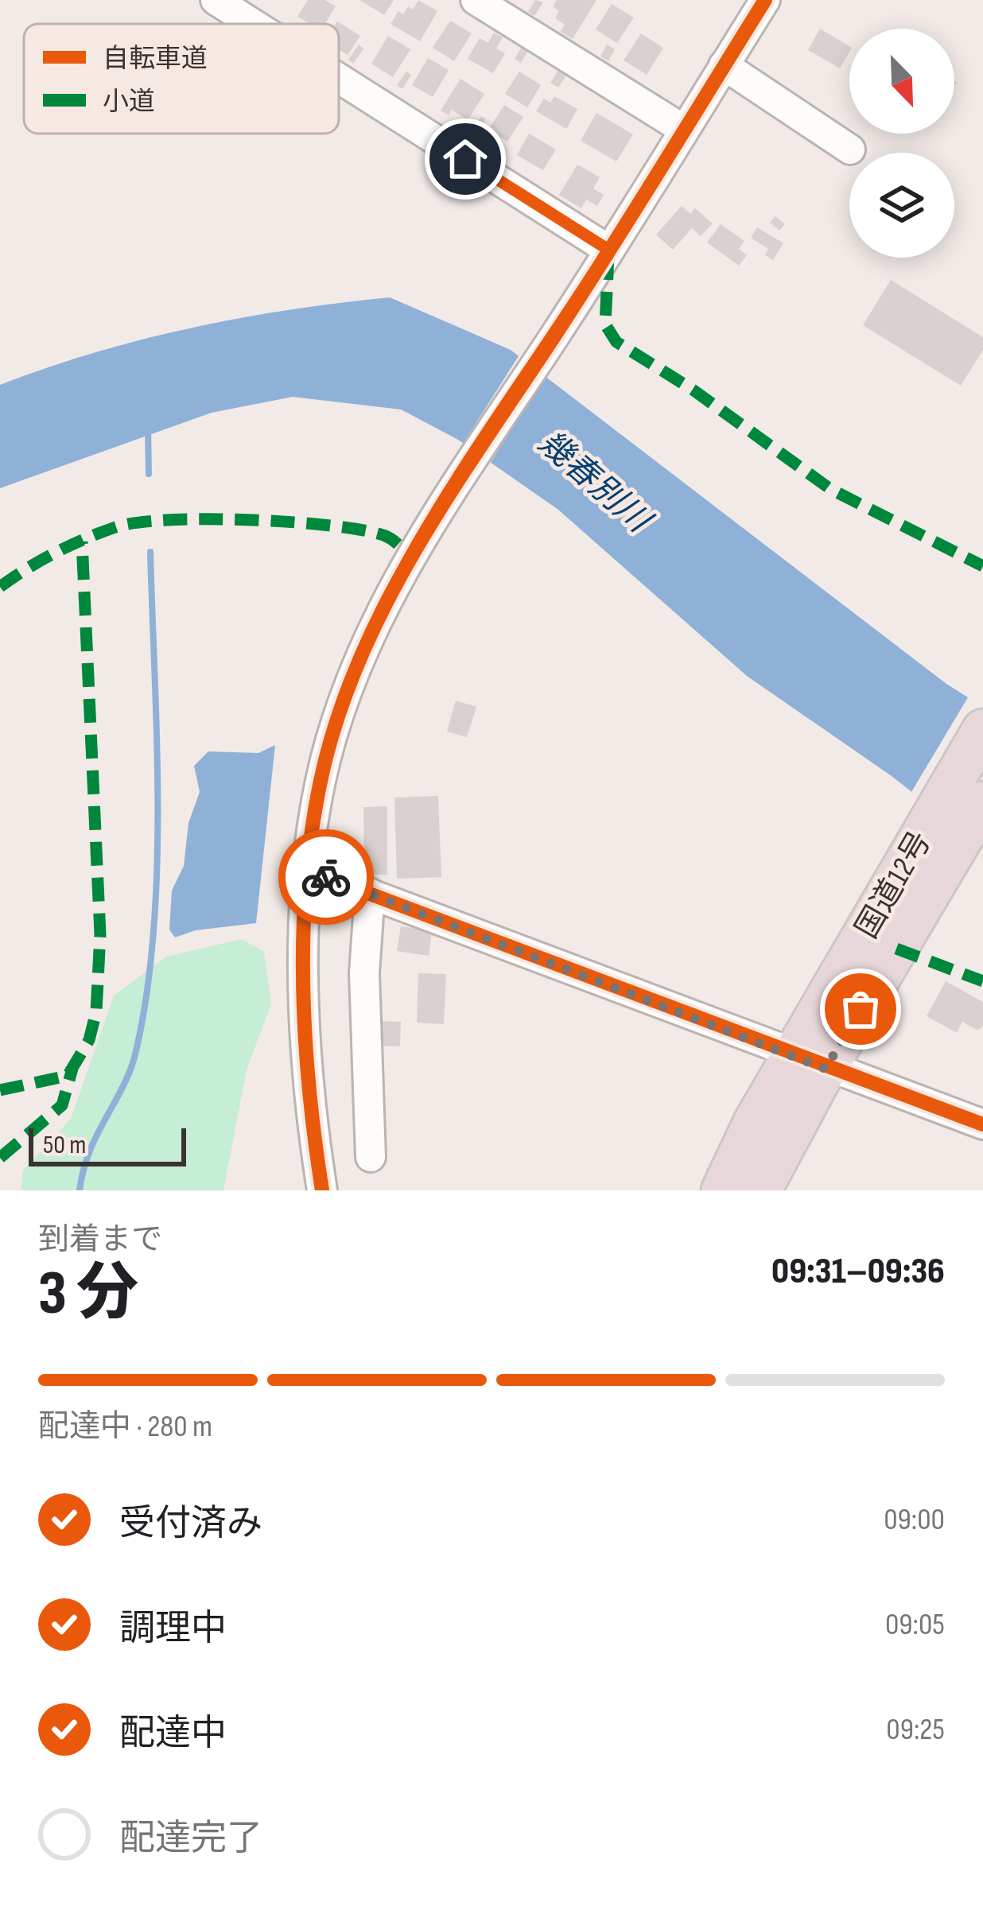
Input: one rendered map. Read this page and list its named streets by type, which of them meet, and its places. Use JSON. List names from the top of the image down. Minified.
{"streets":{"highway":["国道12号"]},"water":["幾春別川"],"legend":["自転車道","小道"],"scale_bar":"50 m","north":"bottom right","page":{"scale":"50 m","heading":["3 分","到着まで","09:31–09:36"],"bar":"配達中 · 280 m","list":[["受付済み","09:00"],["調理中","09:05"],["配達中","09:25"],"配達完了"]}}
